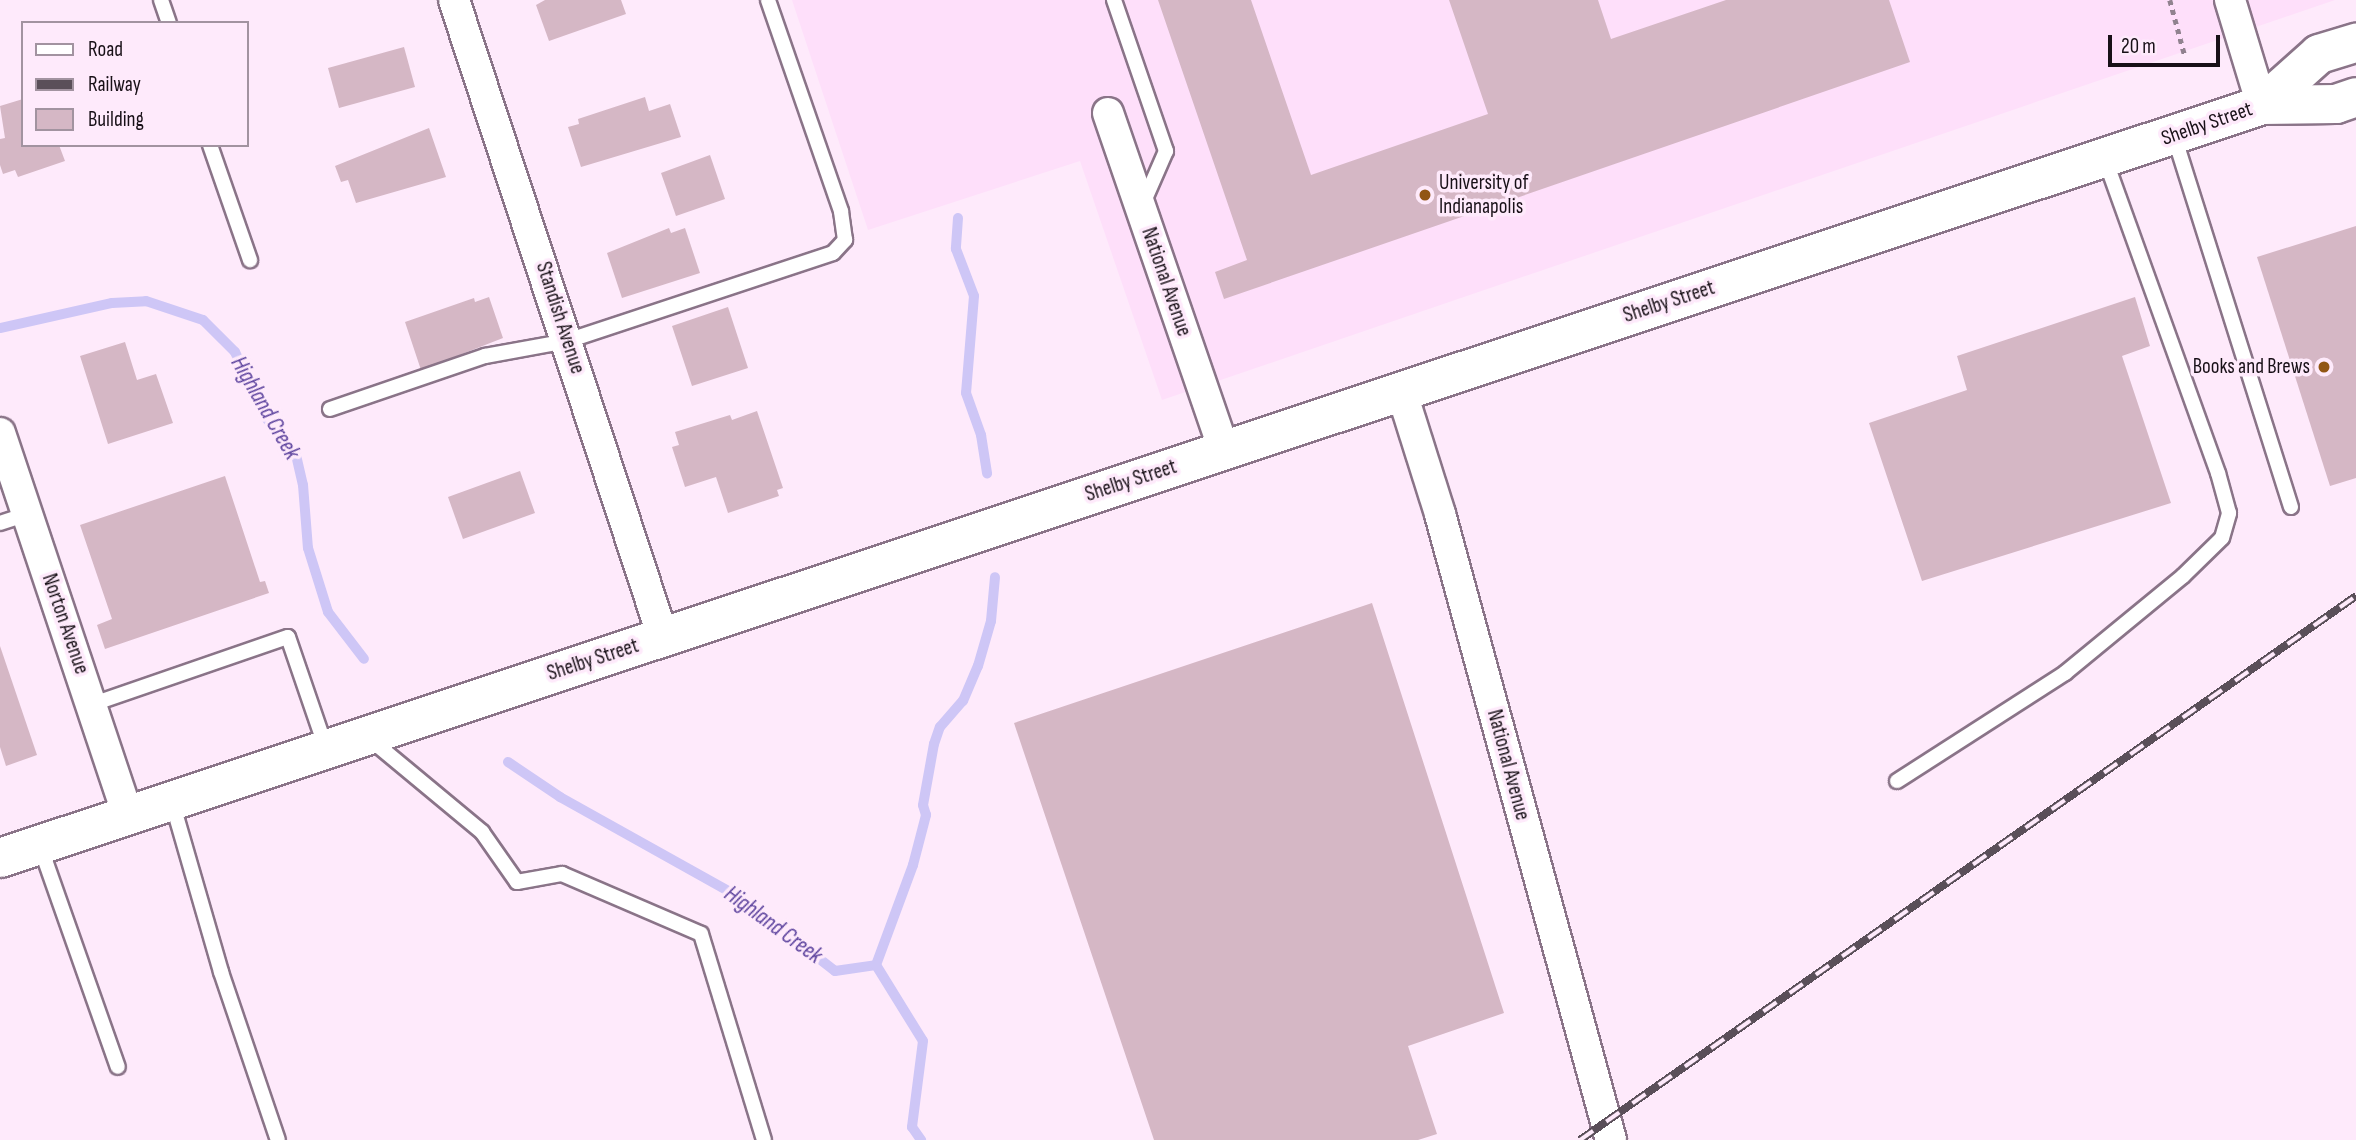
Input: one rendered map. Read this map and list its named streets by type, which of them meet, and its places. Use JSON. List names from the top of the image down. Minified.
{"streets":{"main road":["Shelby Street"],"street":["National Avenue","Standish Avenue","Norton Avenue"]},"crossings":[["Shelby Street","National Avenue"],["Shelby Street","Standish Avenue"],["Shelby Street","Norton Avenue"]],"water":["Highland Creek"],"places":["University of Indianapolis","Books and Brews"],"legend":["Road","Railway","Building"],"scale_bar":"20 m"}
